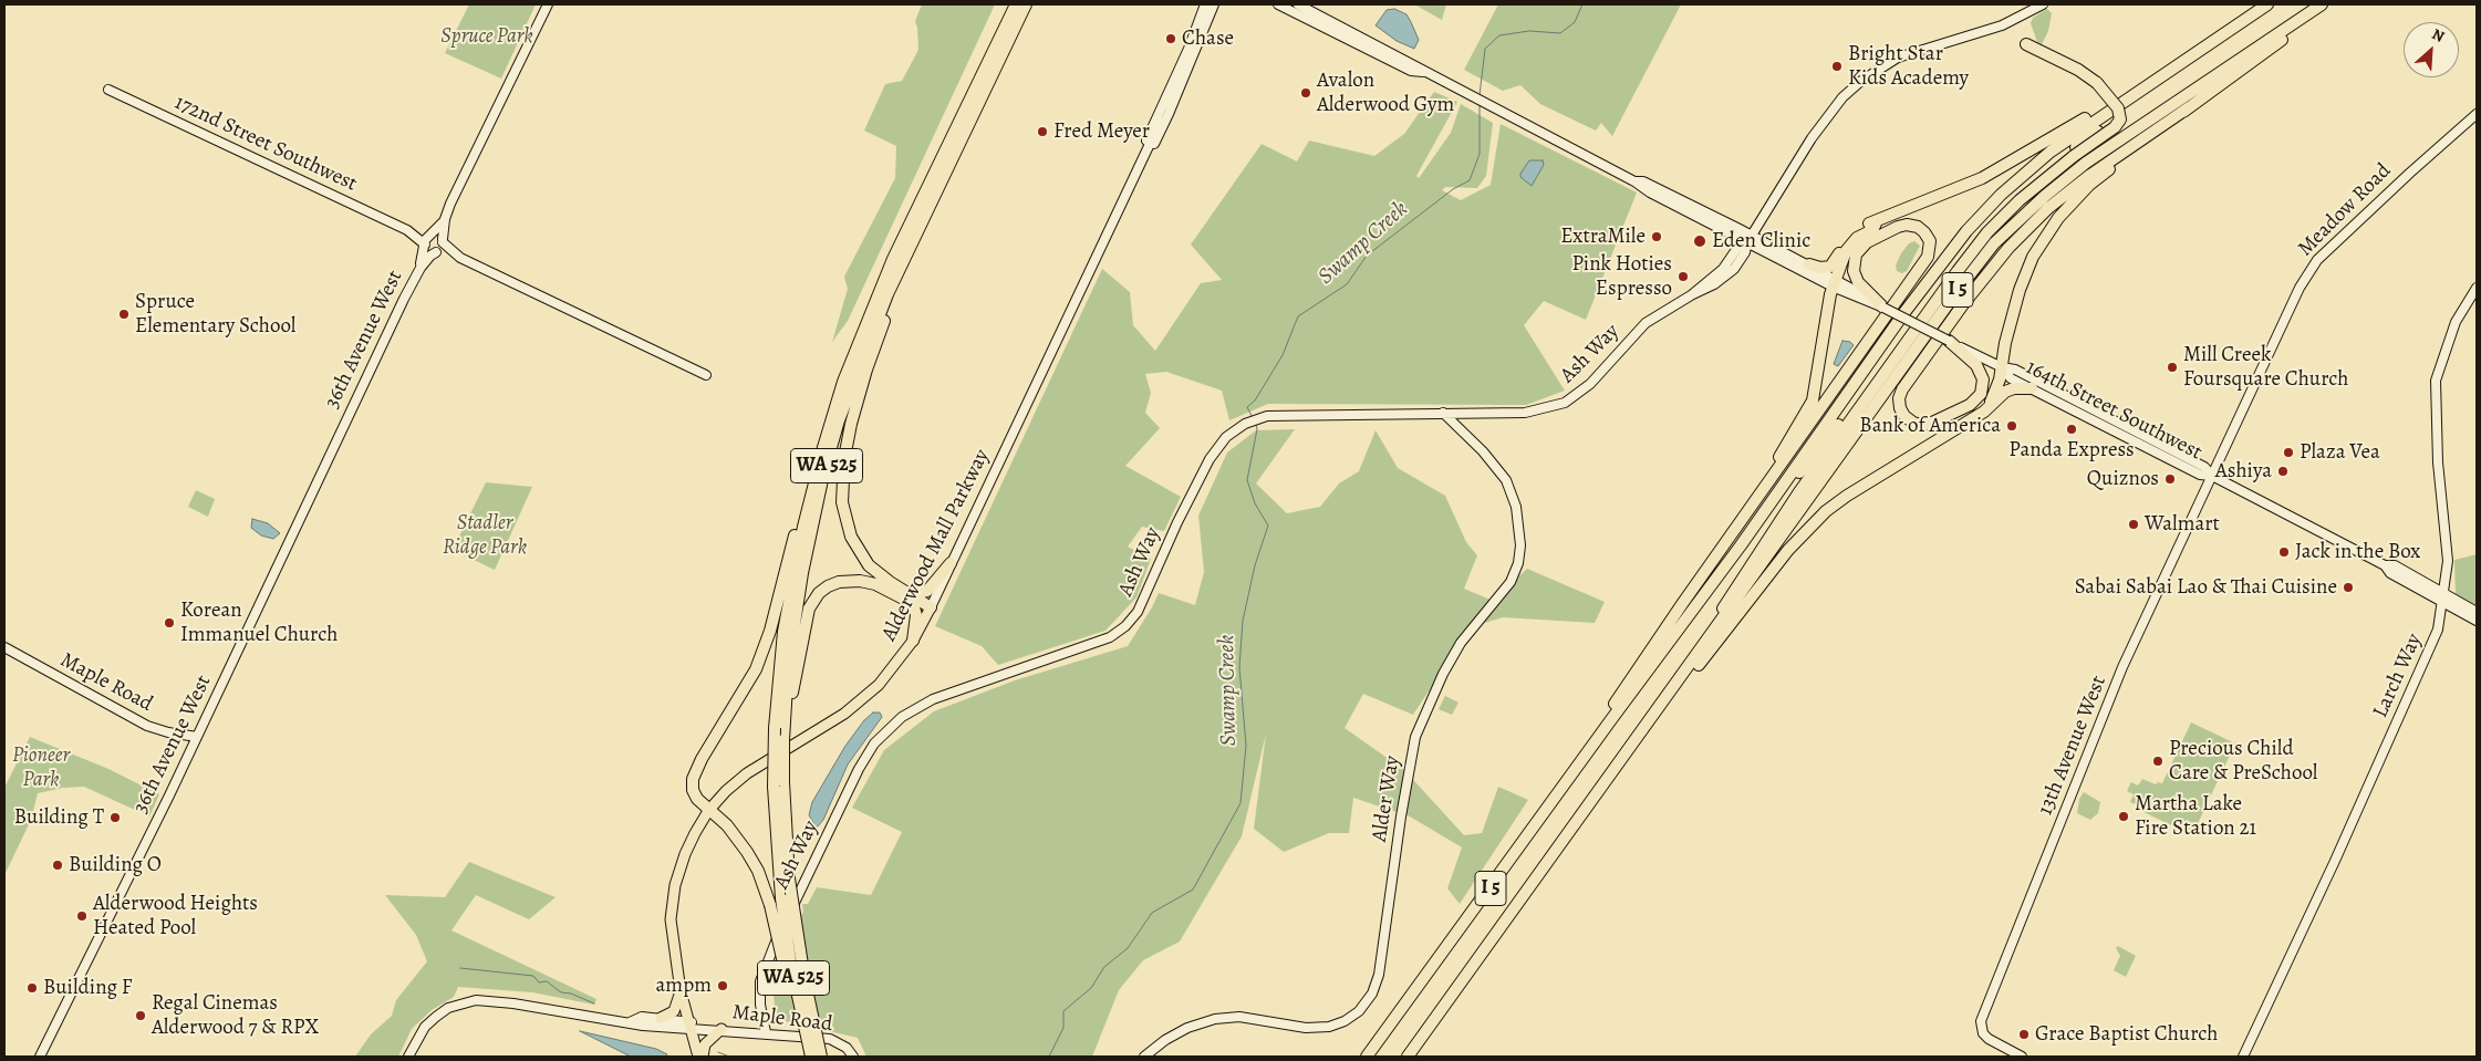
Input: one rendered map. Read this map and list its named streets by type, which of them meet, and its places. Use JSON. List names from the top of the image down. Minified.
{"streets":{"highway":["I 5","WA 525"],"main road":["Alderwood Mall Parkway"],"street":["172nd Street Southwest","Meadow Road","36th Avenue West","Ash Way","164th Street Southwest","Larch Way","Maple Road","13th Avenue West","Alder Way"]},"crossings":[["172nd Street Southwest","36th Avenue West"],["Meadow Road","164th Street Southwest"],["Meadow Road","13th Avenue West"],["36th Avenue West","Maple Road"],["Ash Way","164th Street Southwest"],["Ash Way","Maple Road"],["Ash Way","Alder Way"],["164th Street Southwest","Larch Way"],["164th Street Southwest","13th Avenue West"],["Alderwood Mall Parkway","Maple Road"]],"water":["Swamp Creek"],"parks":["Spruce Park","Stadler Ridge Park","Pioneer Park"],"places":["Chase","Bright Star Kids Academy","Avalon Alderwood Gym","Fred Meyer","ExtraMile","Eden Clinic","Pink Hoties Espresso","Spruce Elementary School","Mill Creek Foursquare Church","Bank of America","Panda Express","Plaza Vea","Ashiya","Quiznos","Walmart","Jack in the Box","Sabai Sabai Lao & Thai Cuisine","Korean Immanuel Church","Precious Child Care & PreSchool","Martha Lake Fire Station 21","Building T","Building O","Alderwood Heights Heated Pool","ampm","Building F","Regal Cinemas Alderwood 7 & RPX","Grace Baptist Church"],"north":"top right"}
